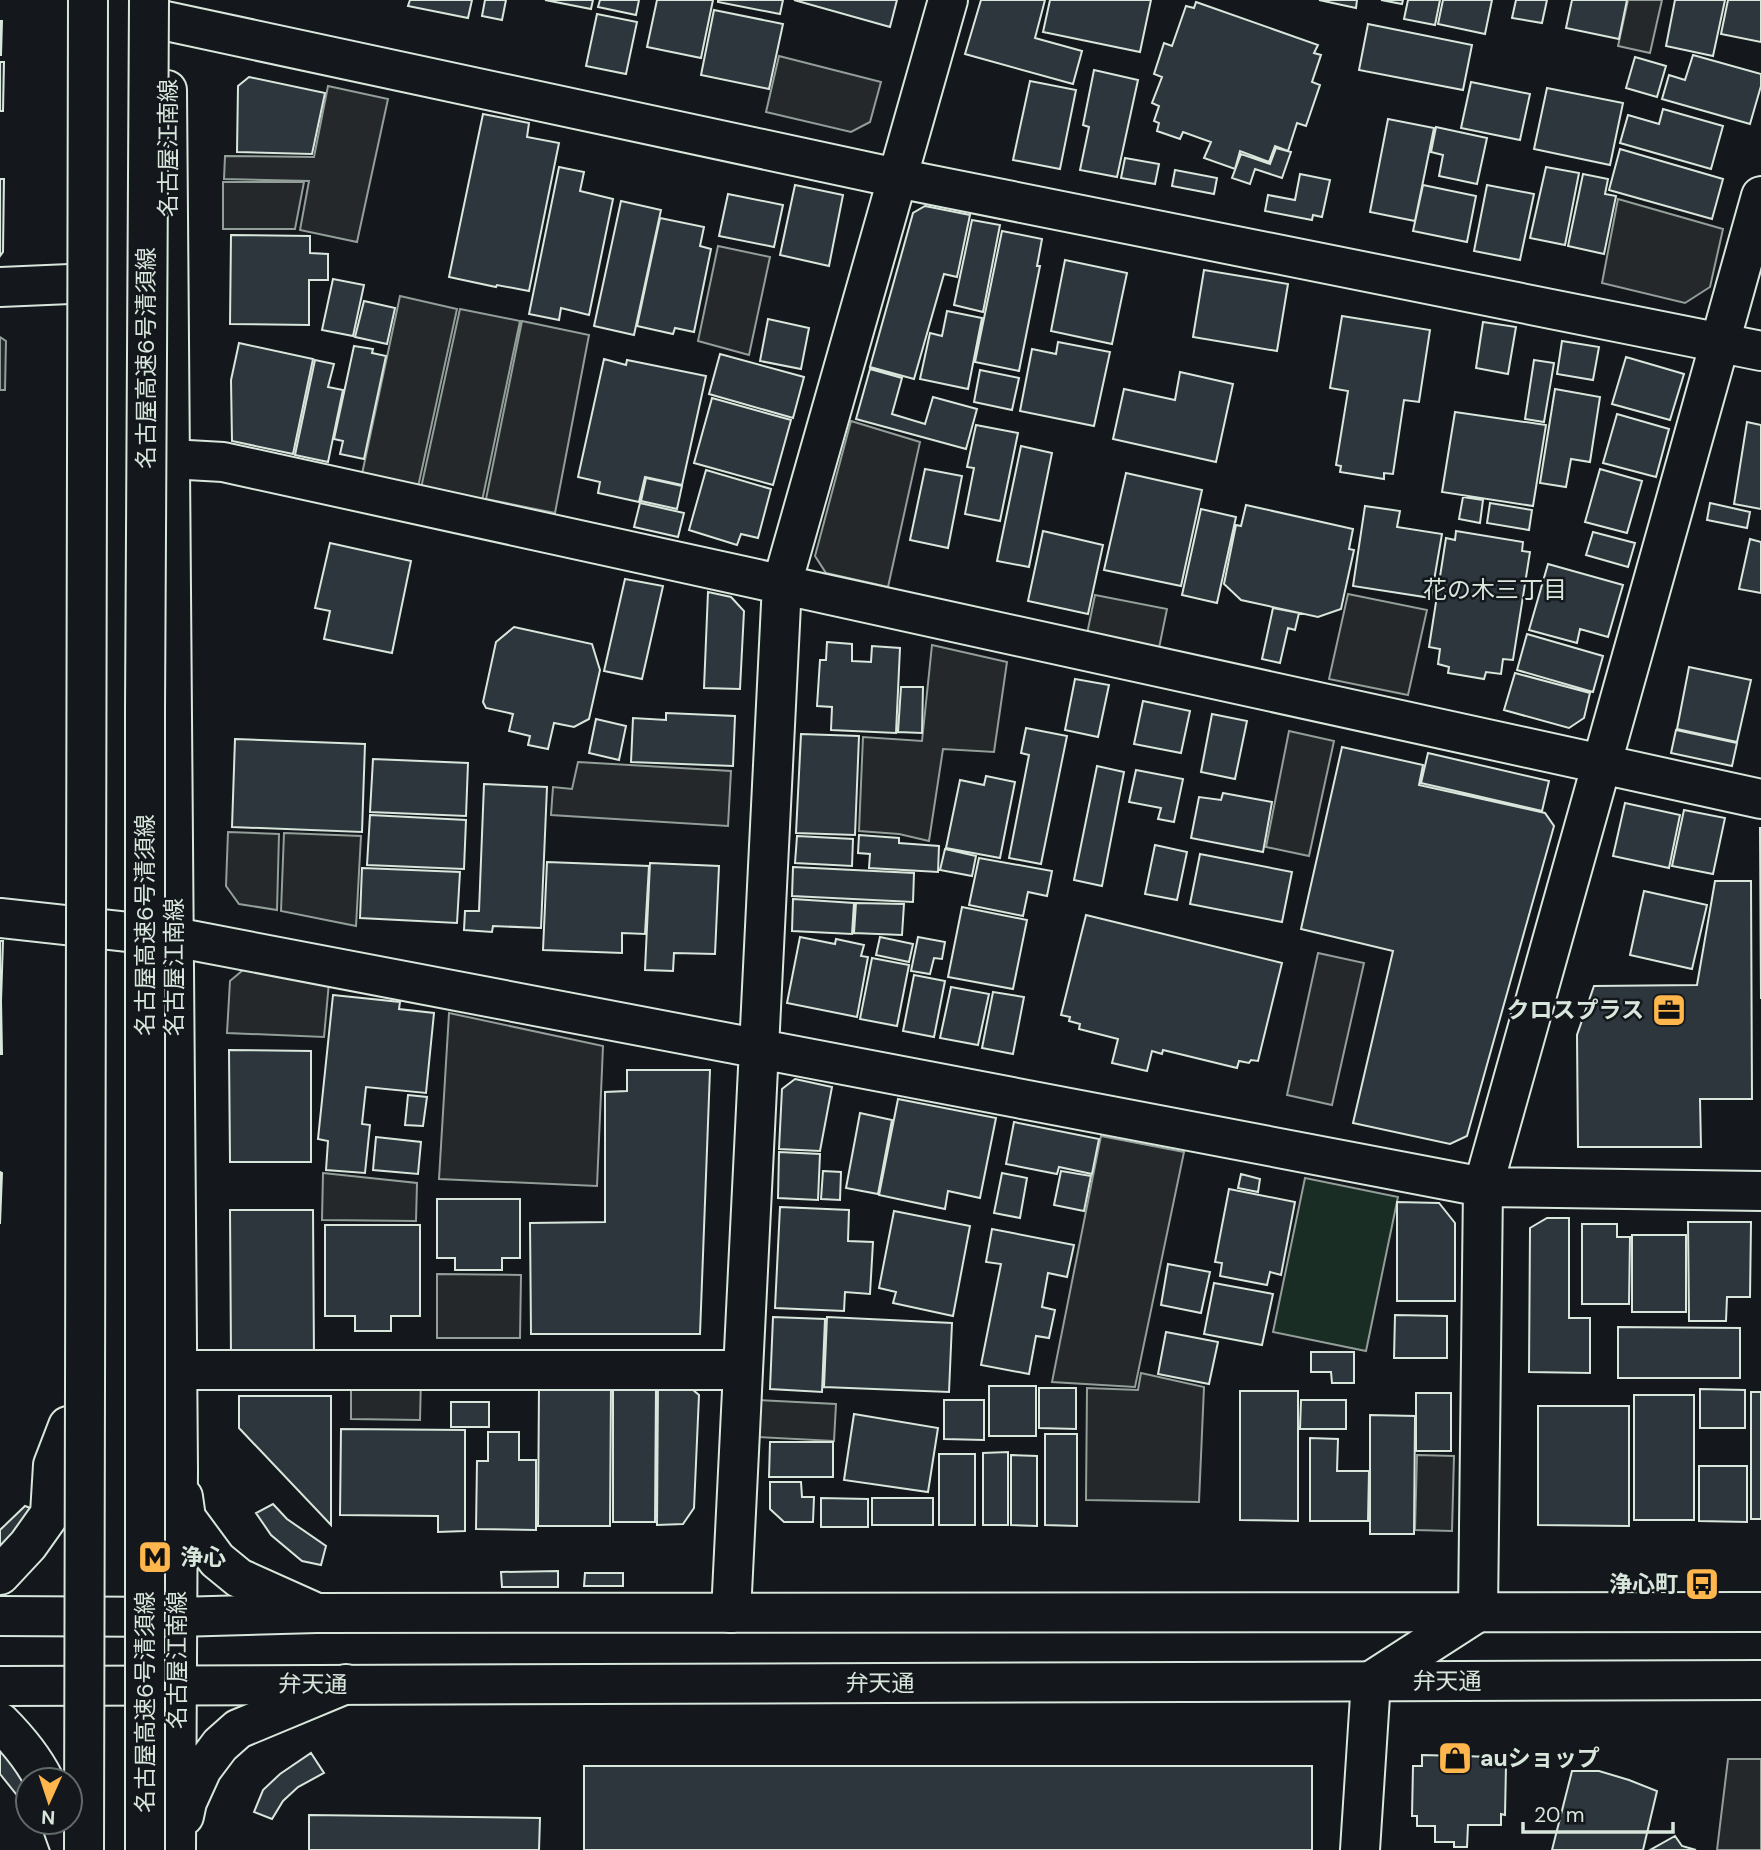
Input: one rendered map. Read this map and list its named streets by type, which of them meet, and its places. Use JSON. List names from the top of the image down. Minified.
{"streets":{"main road":["名古屋江南線","名古屋高速6号清須線","弁天通"]},"crossings":[["名古屋江南線","名古屋高速6号清須線"],["名古屋江南線","弁天通"]],"districts":["花の木三丁目"],"places":{"office":["クロスプラス"],"metro station":["浄心"],"bus stop":["浄心町"],"shop":["auショップ"]},"scale_bar":"20 m","north":"bottom"}
